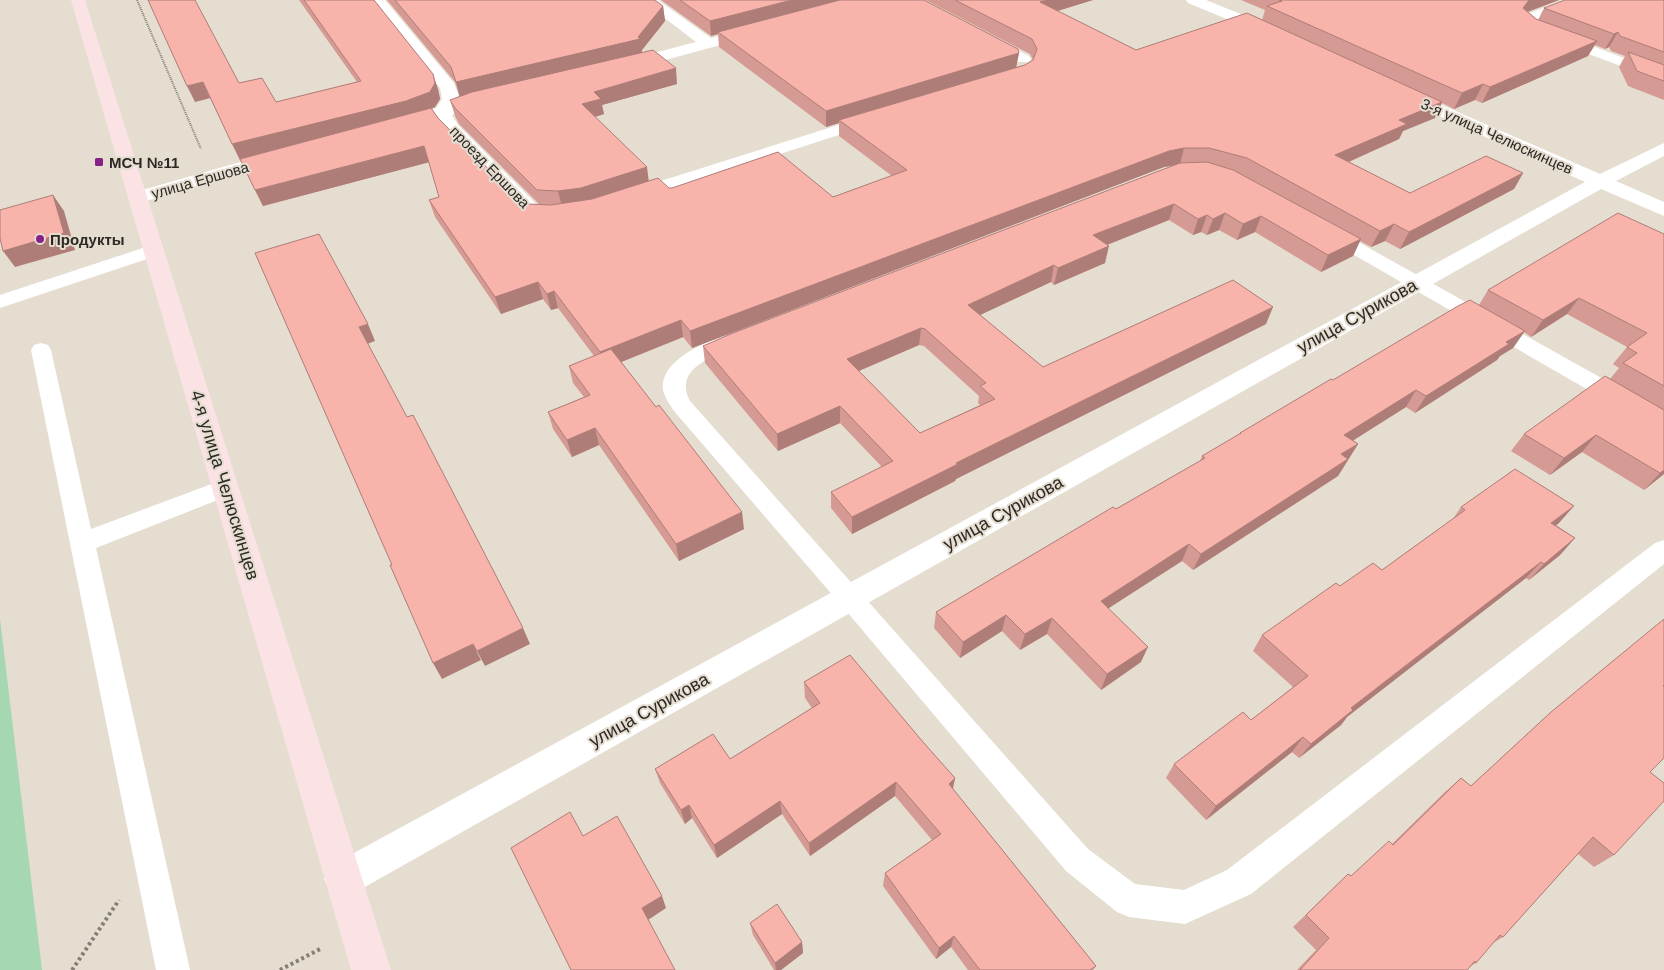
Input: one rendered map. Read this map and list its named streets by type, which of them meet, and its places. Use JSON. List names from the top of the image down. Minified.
{"streets":{"main road":["4-я улица Челюскинцев"],"street":["3-я улица Челюскинцев","проезд Ершова","улица Ершова","улица Сурикова"]},"crossings":[["3-я улица Челюскинцев","улица Сурикова"],["улица Ершова","4-я улица Челюскинцев"],["улица Сурикова","4-я улица Челюскинцев"]],"places":{"transit":["МСЧ №11"],"other":["Продукты"]}}
